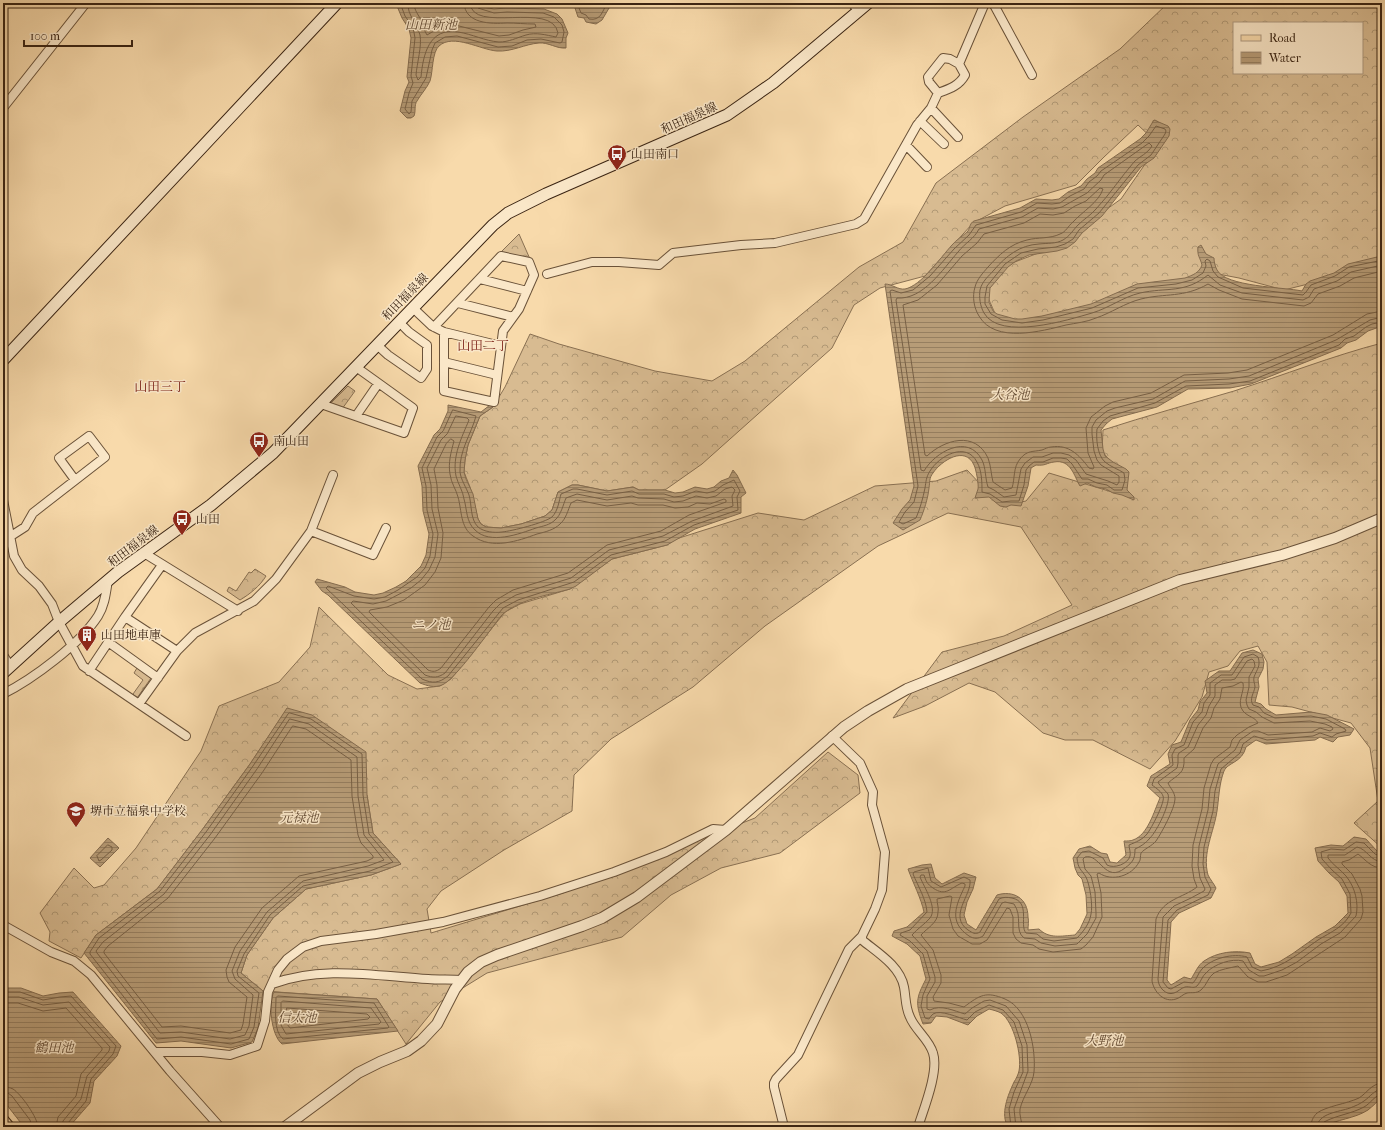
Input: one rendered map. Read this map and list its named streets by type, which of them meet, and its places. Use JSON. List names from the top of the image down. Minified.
{"streets":{"main road":["和田福泉線"]},"districts":["山田二丁","山田三丁"],"water":["山田新池","大谷池","ニノ池","元禄池","信太池","大野池","鶴田池"],"places":{"bus stop":["山田南口","南山田","山田"],"building":["山田地車庫"],"school or university":["堺市立福泉中学校"]},"legend":["Road","Water"],"scale_bar":"100 m"}
